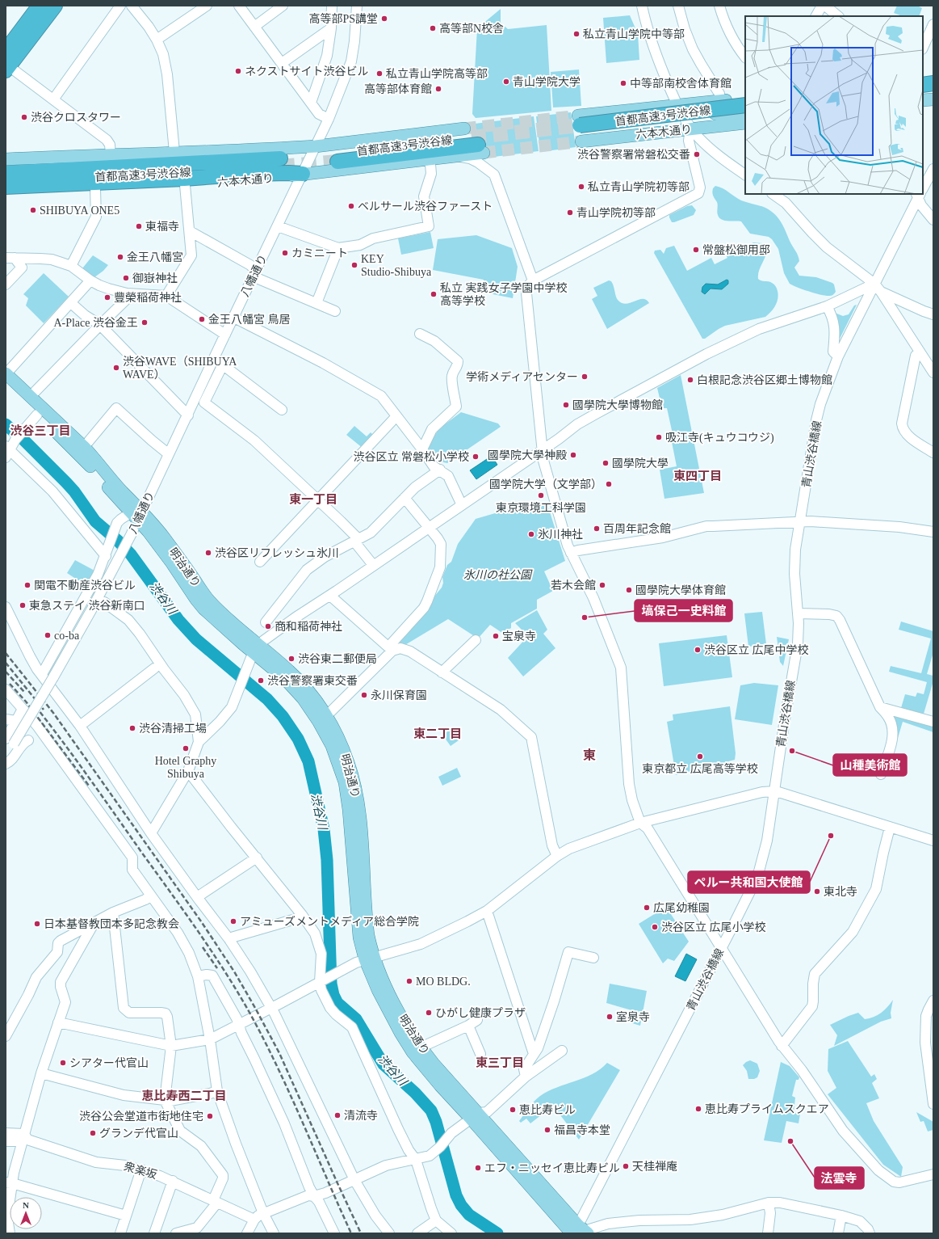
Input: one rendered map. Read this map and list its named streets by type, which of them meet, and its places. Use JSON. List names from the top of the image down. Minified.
{"streets":{"highway":["首都高速3号渋谷線"],"main road":["六本木通り","明治通り"],"street":["八幡通り","青山渋谷橋線","衆楽坂"]},"crossings":[["首都高速3号渋谷線","六本木通り"],["八幡通り","明治通り"],["青山渋谷橋線","明治通り"]],"districts":["渋谷三丁目","東四丁目","東一丁目","東二丁目","東","東三丁目","恵比寿西二丁目"],"water":["渋谷川"],"parks":["氷川の社公園"],"places":["高等部PS講堂","高等部N校舎","私立青山学院中等部","ネクストサイト渋谷ビル","私立青山学院高等部","青山学院大学","中等部南校舎体育館","高等部体育館","渋谷クロスタワー","渋谷警察署常磐松交番","私立青山学院初等部","ベルサール渋谷ファースト","SHIBUYA ONE5","青山学院初等部","東福寺","常盤松御用邸","カミニート","金王八幡宮","KEY Studio-Shibuya","御嶽神社","私立 実践女子学園中学校 高等学校","豐榮稲荷神社","金王八幡宮 鳥居","A-Place 渋谷金王","渋谷WAVE（SHIBUYA WAVE）","学術メディアセンター","白根記念渋谷区郷土博物館","國學院大學博物館","吸江寺(キュウコウジ)","國學院大學神殿","渋谷区立 常磐松小学校","國學院大學","國学院大学（文学部）","東京環境工科学園","百周年記念館","氷川神社","渋谷区リフレッシュ氷川","関電不動産渋谷ビル","若木会館","國學院大學体育館","東急ステイ 渋谷新南口","塙保己一史料館","商和稲荷神社","co-ba","宝泉寺","渋谷区立 広尾中学校","渋谷東二郵便局","渋谷警察署東交番","永川保育園","渋谷清掃工場","Hotel Graphy Shibuya","山種美術館","東京都立 広尾高等学校","ペルー共和国大使館","東北寺","広尾幼稚園","アミューズメントメディア総合学院","日本基督教団本多記念教会","渋谷区立 広尾小学校","MO BLDG.","ひがし健康プラザ","室泉寺","シアター代官山","恵比寿プライムスクエア","恵比寿ビル","清流寺","渋谷公会堂道市街地住宅","福昌寺本堂","グランデ代官山","法雲寺","天桂禅庵","エフ・ニッセイ恵比寿ビル"],"north":"top"}
